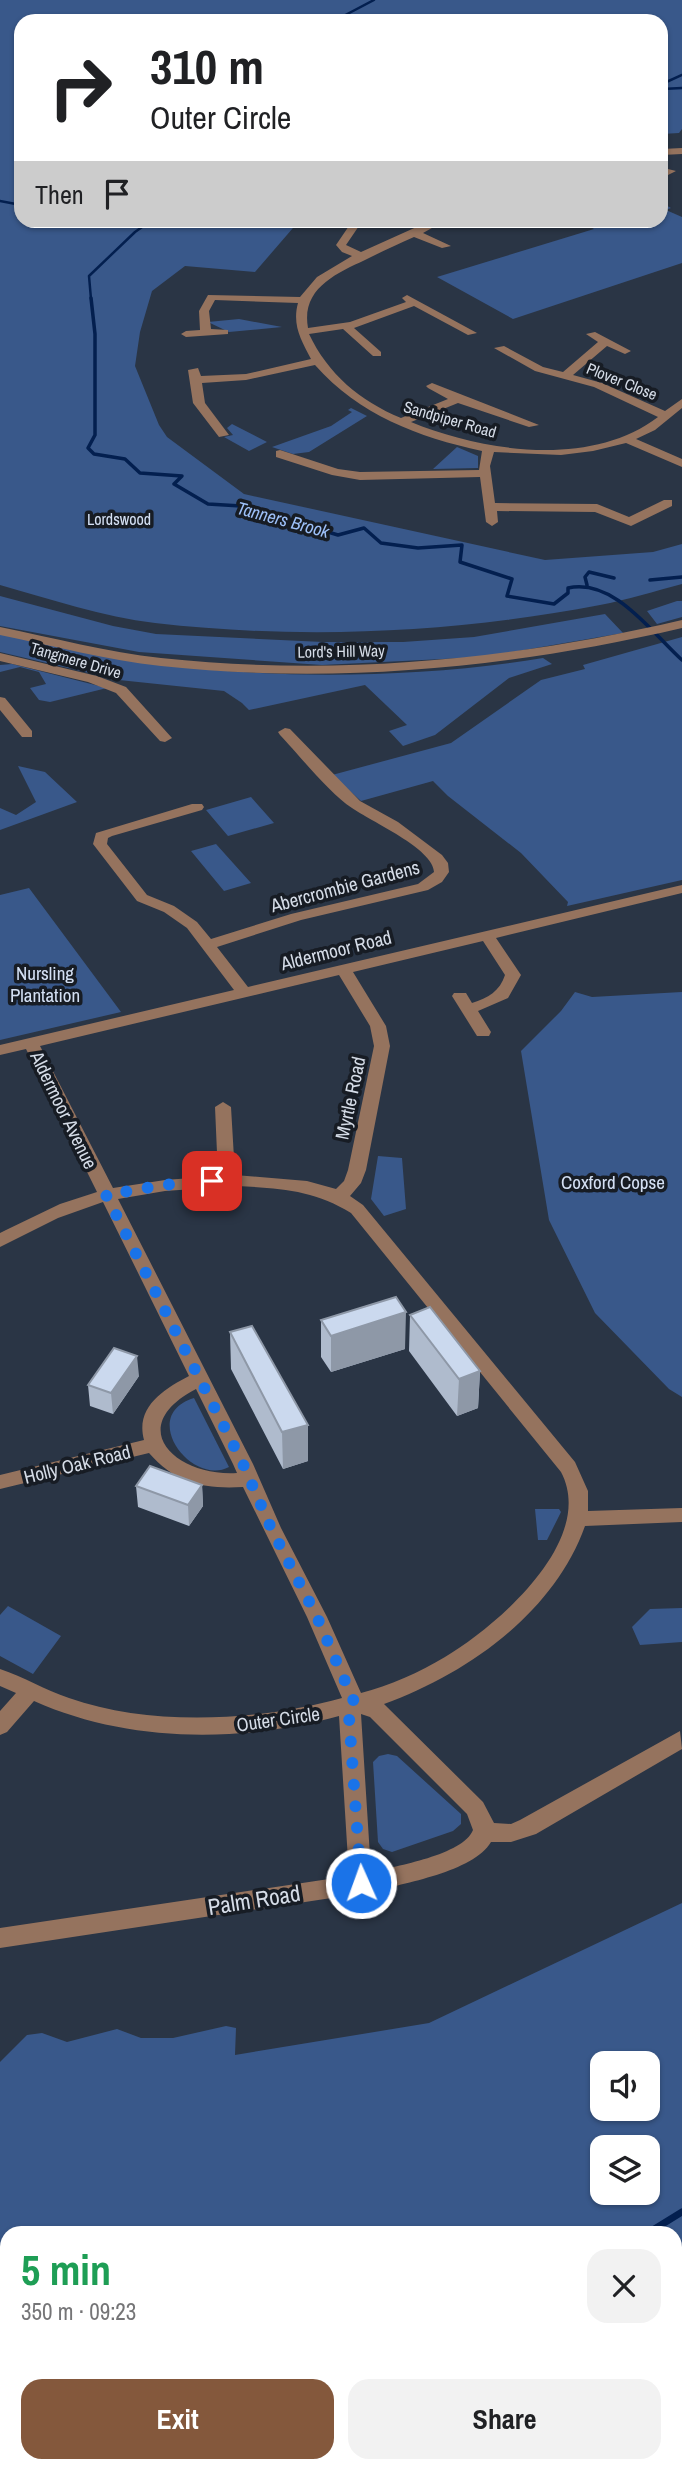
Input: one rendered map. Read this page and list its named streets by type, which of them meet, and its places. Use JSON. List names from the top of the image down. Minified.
{"streets":{"street":["Plover Close","Sandpiper Road","Lord's Hill Way","Tangmere Drive","Abercrombie Gardens","Aldermoor Road","Myrtle Road","Aldermoor Avenue","Holly Oak Road","Outer Circle","Palm Road"]},"crossings":[["Plover Close","Sandpiper Road"],["Aldermoor Road","Myrtle Road"],["Aldermoor Road","Aldermoor Avenue"],["Myrtle Road","Outer Circle"],["Aldermoor Avenue","Holly Oak Road"],["Aldermoor Avenue","Outer Circle"]],"water":["Tanners Brook"],"parks":["Lordswood","Nursling Plantation","Coxford Copse"],"page":{"turn":["310 m","Outer Circle"],"then":"Then","heading":["5 min","350 m · 09:23"],"buttons":["Exit","Share"]}}
